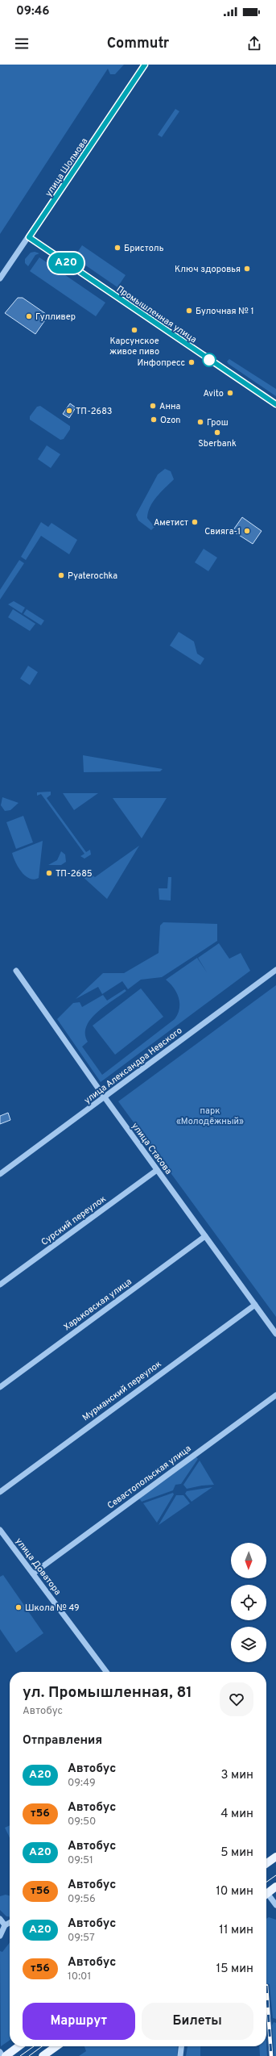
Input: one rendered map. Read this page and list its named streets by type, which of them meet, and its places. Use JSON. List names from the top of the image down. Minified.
{"streets":{"street":["улица Шолмова","Промышленная улица","улица Александра Невского","улица Стасова","Сурский переулок","Харьковская улица","Мурманский переулок","Севастопольская улица","улица Доватора"]},"crossings":[["улица Шолмова","Промышленная улица"],["улица Александра Невского","улица Стасова"],["улица Стасова","Сурский переулок"],["улица Стасова","Харьковская улица"],["улица Стасова","Мурманский переулок"],["Севастопольская улица","улица Доватора"]],"parks":["парк «Молодёжный»"],"places":["Бристоль","Ключ здоровья","Булочная № 1","Гулливер","Карсунское живое пиво","Инфопресc","Avito","Анна","ТП-2683","Ozon","Грош","Sberbank","Аметист","Свияга-1","Pyaterochka","ТП-2685","Школа № 49"],"lines":["bus line А20"],"north":"bottom","page":{"status":"09:46","header":"Commutr","on_map":"А20","heading":[["ул. Промышленная, 81","Автобус"],"Отправления"],"list":[{"mark":"А20","name":"Автобус","note":"09:49","value":"3 мин"},{"mark":"т56","name":"Автобус","note":"09:50","value":"4 мин"},{"mark":"А20","name":"Автобус","note":"09:51","value":"5 мин"},{"mark":"т56","name":"Автобус","note":"09:56","value":"10 мин"},{"mark":"А20","name":"Автобус","note":"09:57","value":"11 мин"},{"mark":"т56","name":"Автобус","note":"10:01","value":"15 мин"}],"buttons":["Маршрут","Билеты"]}}
